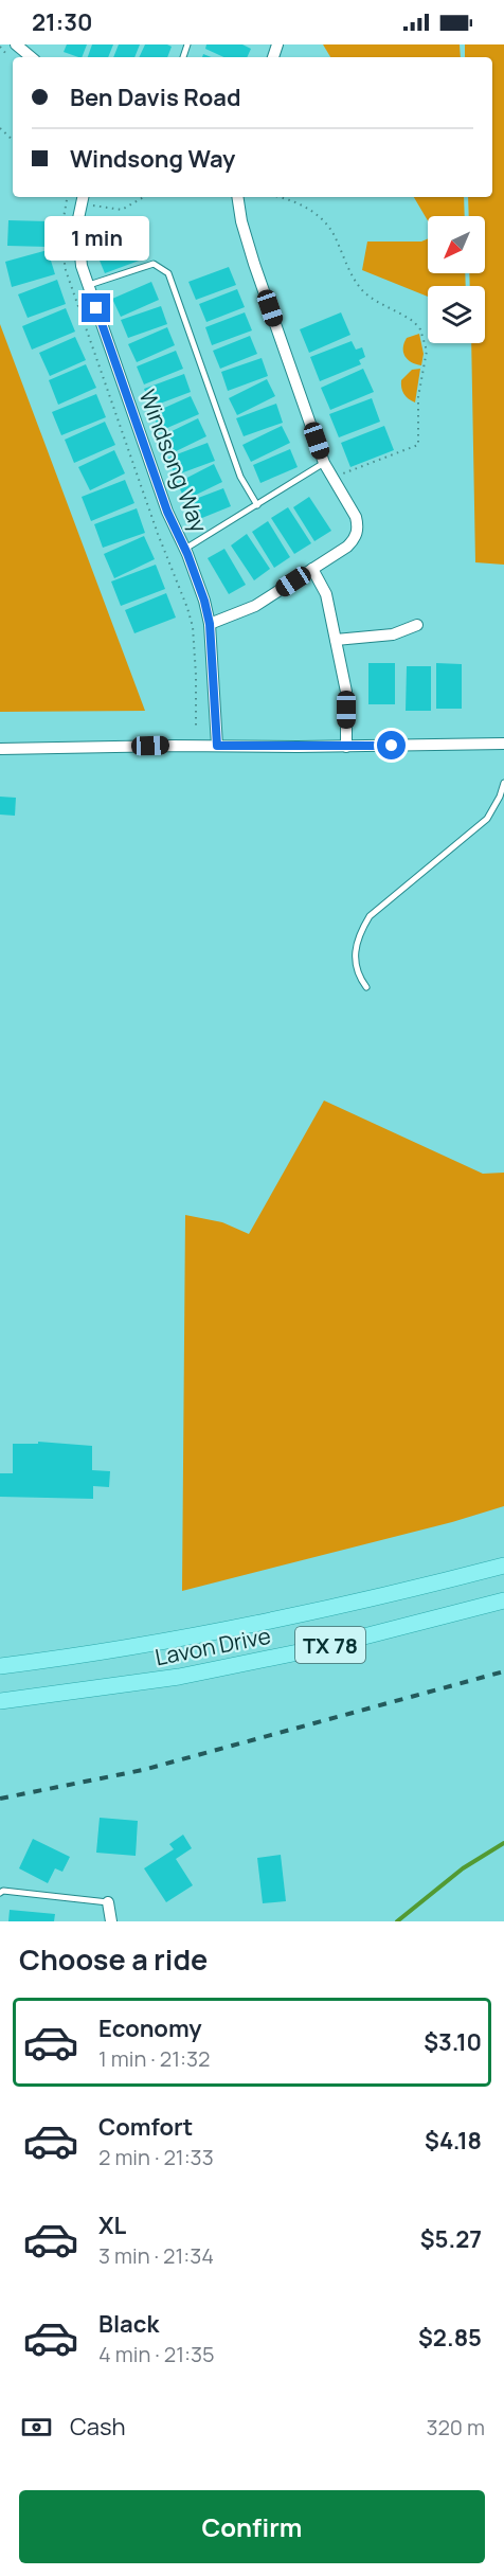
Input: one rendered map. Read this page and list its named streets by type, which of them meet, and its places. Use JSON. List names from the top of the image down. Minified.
{"streets":{"main road":["TX 78","Lavon Drive"],"street":["Windsong Way"]},"north":"bottom left","page":{"status":"21:30","banner":["Ben Davis Road","Windsong Way"],"bubble":"1 min","heading":"Choose a ride","list":[{"name":"Economy","note":"1 min · 21:32","value":"$3.10"},{"name":"Comfort","note":"2 min · 21:33","value":"$4.18"},{"name":"XL","note":"3 min · 21:34","value":"$5.27"},{"name":"Black","note":"4 min · 21:35","value":"$2.85"}],"pay":["Cash","320 m"],"buttons":"Confirm"}}
